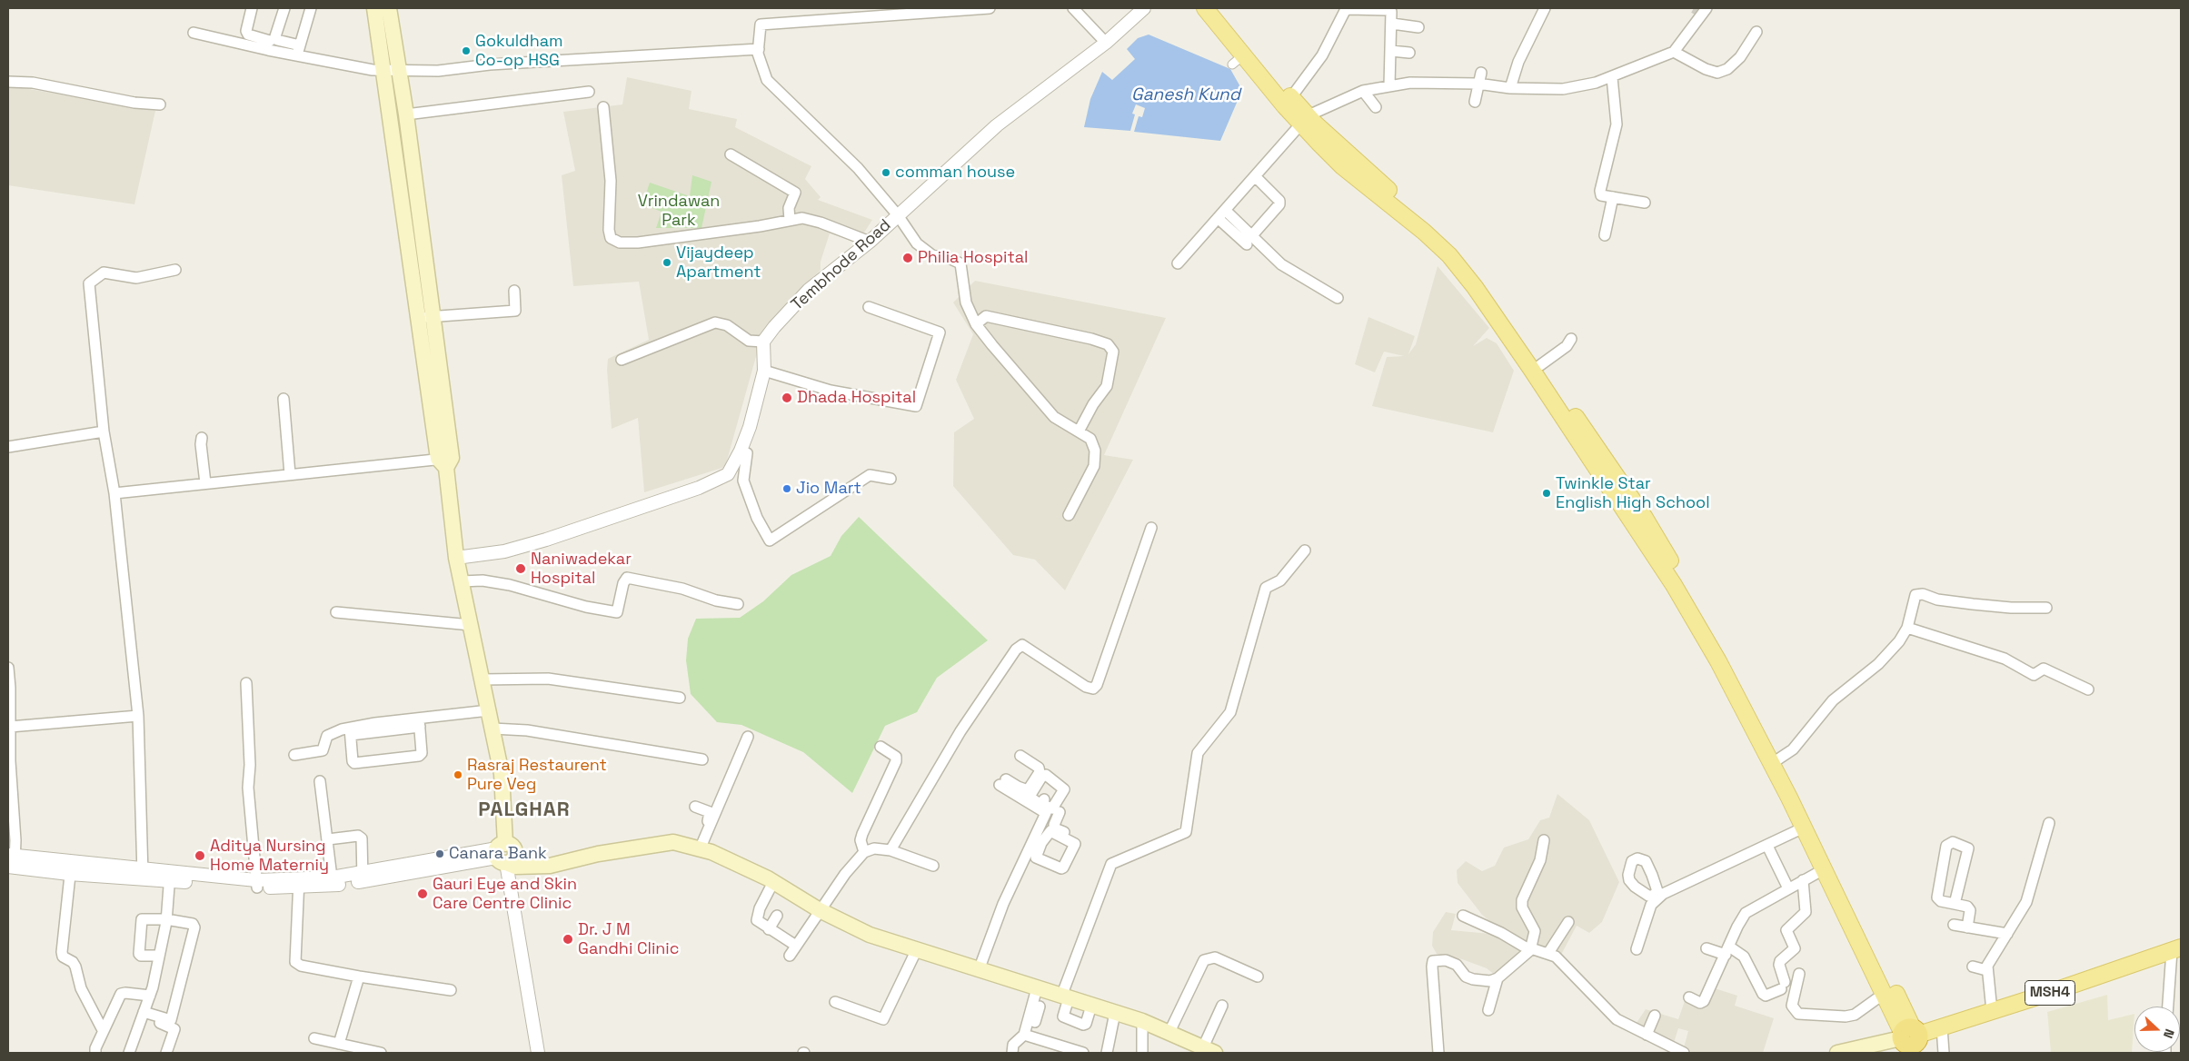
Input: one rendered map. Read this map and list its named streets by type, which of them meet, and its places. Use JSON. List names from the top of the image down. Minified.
{"streets":{"main road":["MSH4"],"street":["Tembhode Road"]},"districts":["PALGHAR"],"water":["Ganesh Kund"],"parks":["Vrindawan Park"],"places":["Gokuldham Co-op HSG","comman house","Philia Hospital","Vijaydeep Apartment","Dhada Hospital","Jio Mart","Twinkle Star English High School","Naniwadekar Hospital","Rasraj Restaurent Pure Veg","Canara Bank","Aditya Nursing Home Materniy","Gauri Eye and Skin Care Centre Clinic","Dr. J M Gandhi Clinic"],"north":"right"}
